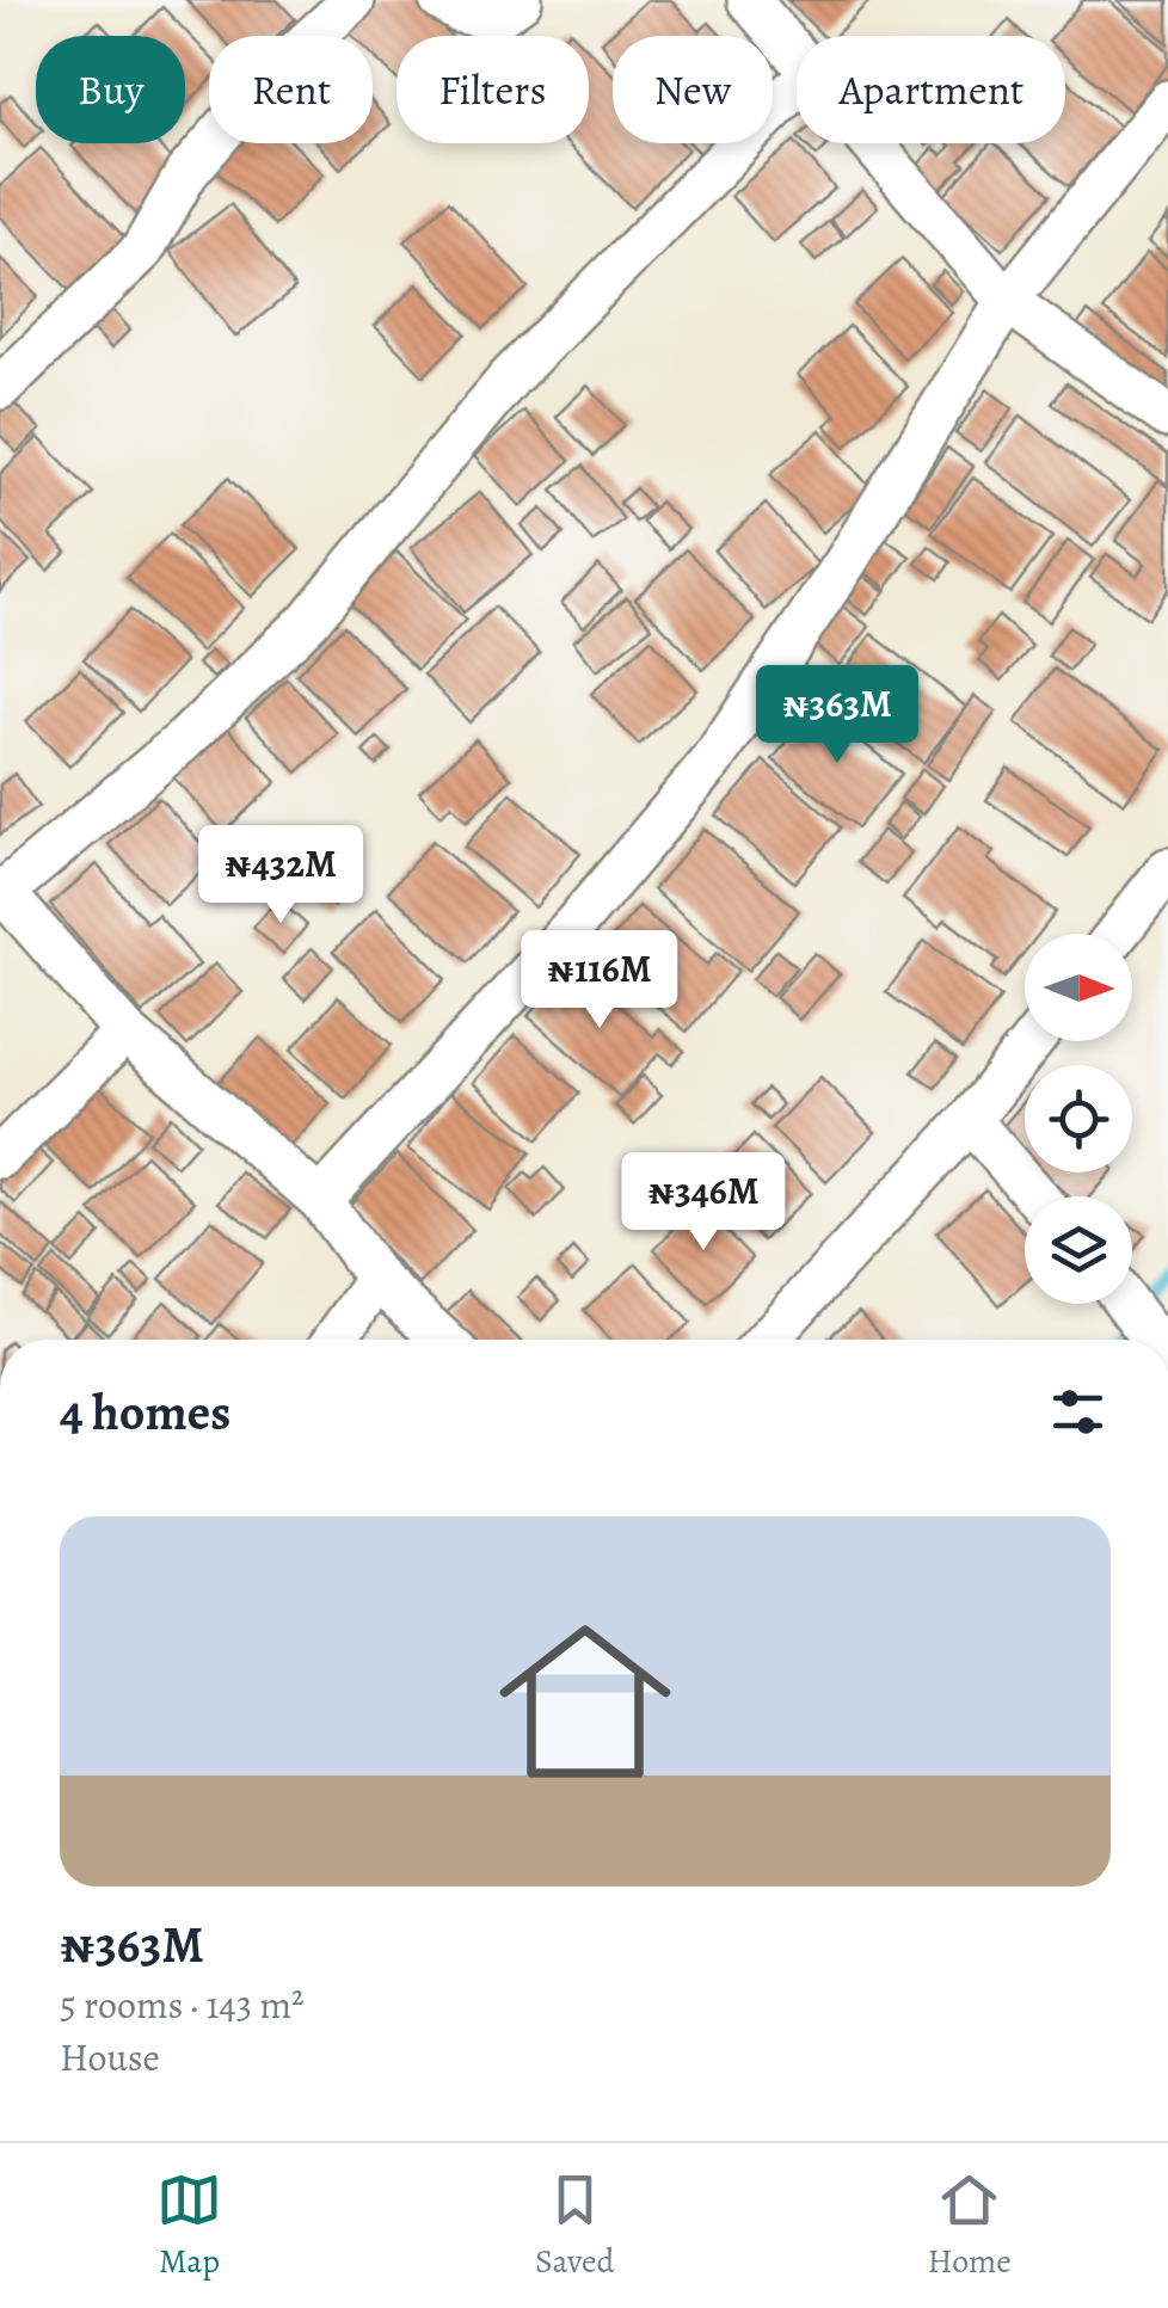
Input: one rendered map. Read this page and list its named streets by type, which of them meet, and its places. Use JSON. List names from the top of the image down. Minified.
{"north":"right","page":{"chip":["Buy","Rent","Filters","New","Apartment"],"price":["₦363M","₦432M","₦116M","₦346M"],"heading":"4 homes","list":[{"name":"₦363M","note":"5 rooms · 143 m² · House"}],"tabs":["Map","Saved","Home"]}}
